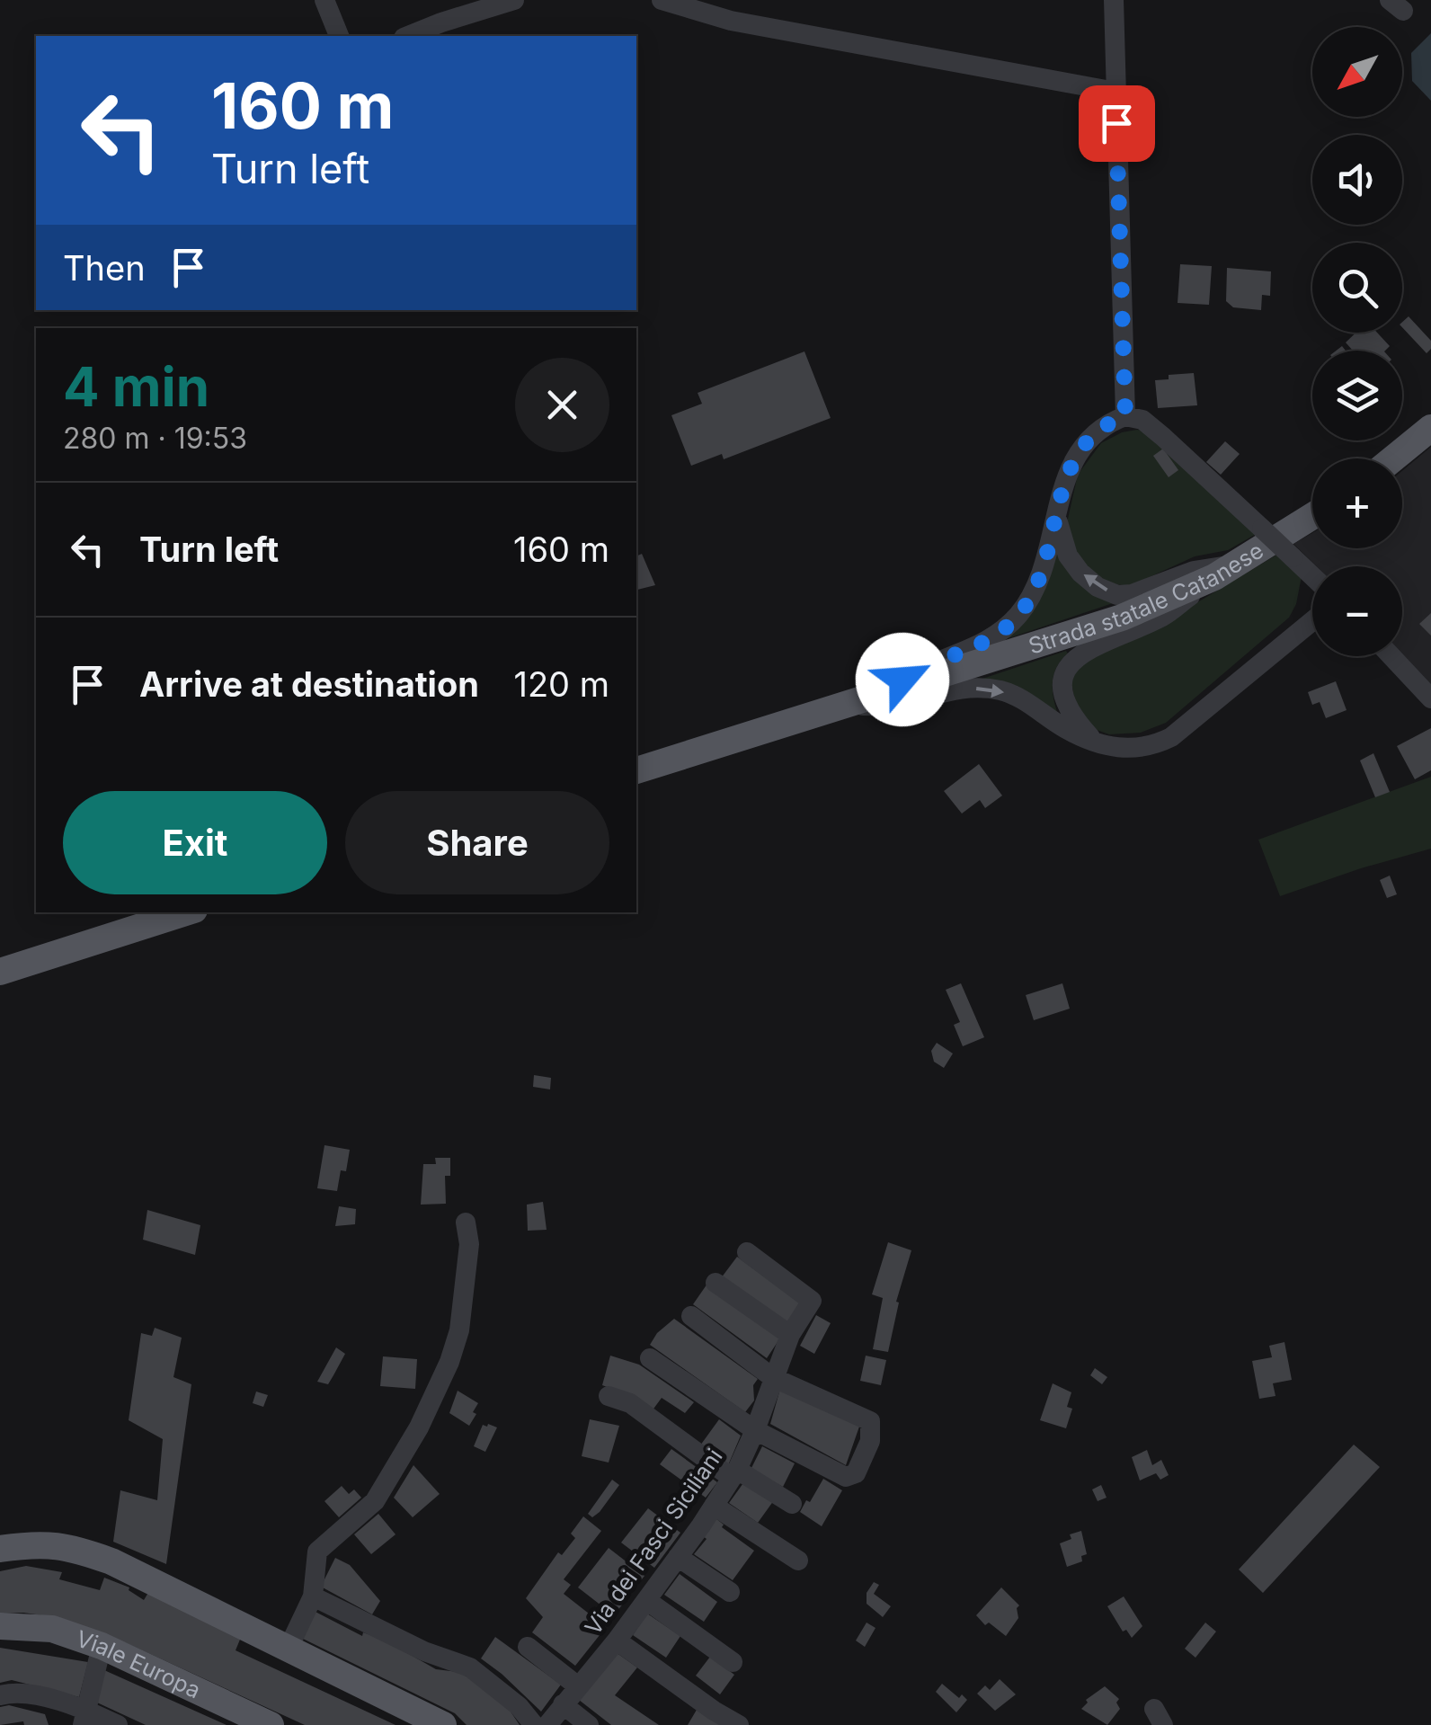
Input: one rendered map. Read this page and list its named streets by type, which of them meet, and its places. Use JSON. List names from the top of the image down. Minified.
{"streets":{"main road":["Strada statale Catanese","Viale Europa"],"street":["Via dei Fasci Siciliani"]},"north":"bottom left","page":{"map_buttons":["+","−"],"turn":["160 m","Turn left"],"then":"Then","heading":["4 min","280 m · 19:53"],"list":[{"name":"Turn left","value":"160 m"},{"name":"Arrive at destination","value":"120 m"}],"buttons":["Exit","Share"]}}
